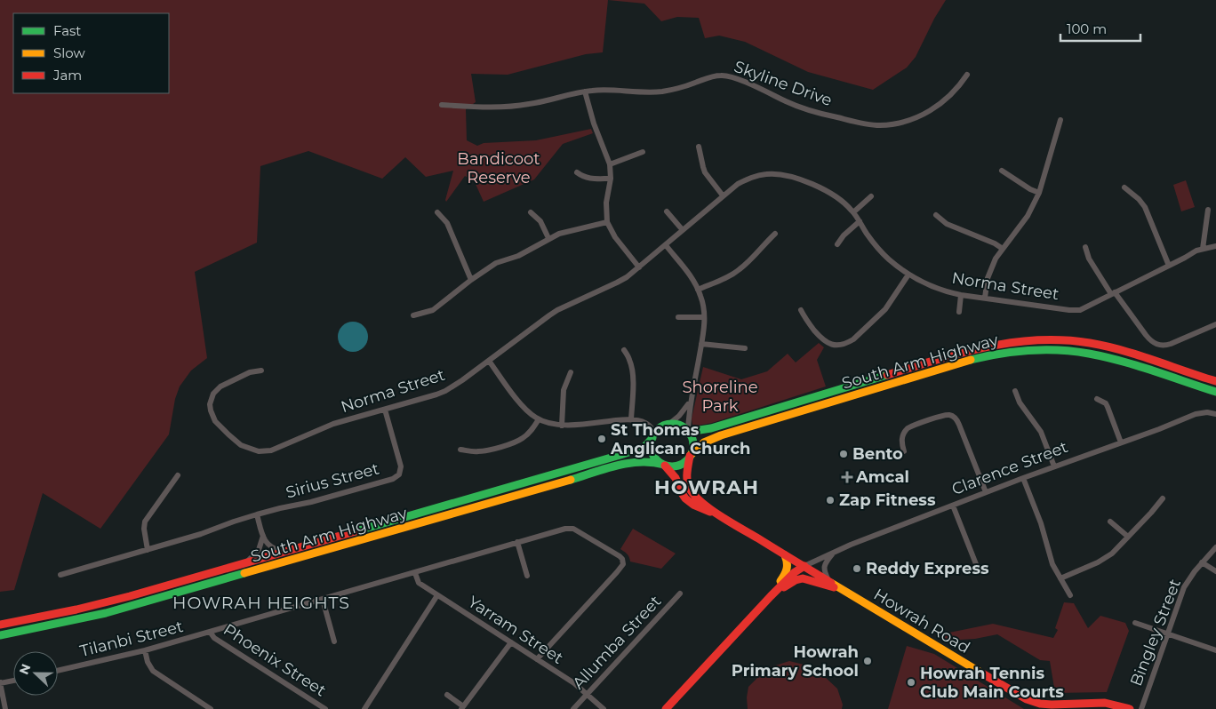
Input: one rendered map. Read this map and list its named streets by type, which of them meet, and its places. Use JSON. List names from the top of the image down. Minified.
{"streets":{"main road":["South Arm Highway","Clarence Street","Howrah Road"],"street":["Skyline Drive","Norma Street","Sirius Street","Yarram Street","Bingley Street","Tilanbi Street","Allumba Street","Phoenix Street"]},"crossings":[["Norma Street","Sirius Street"],["Clarence Street","Howrah Road"],["Yarram Street","Tilanbi Street"],["Yarram Street","Allumba Street"],["Tilanbi Street","Phoenix Street"]],"districts":["HOWRAH","HOWRAH HEIGHTS"],"parks":["Bandicoot Reserve","Shoreline Park"],"places":{"other":["St Thomas Anglican Church","Bento","Zap Fitness","Reddy Express","Howrah Primary School","Howrah Tennis Club Main Courts"],"health":["Amcal"]},"legend":["Fast","Slow","Jam"],"scale_bar":"100 m","north":"left"}
